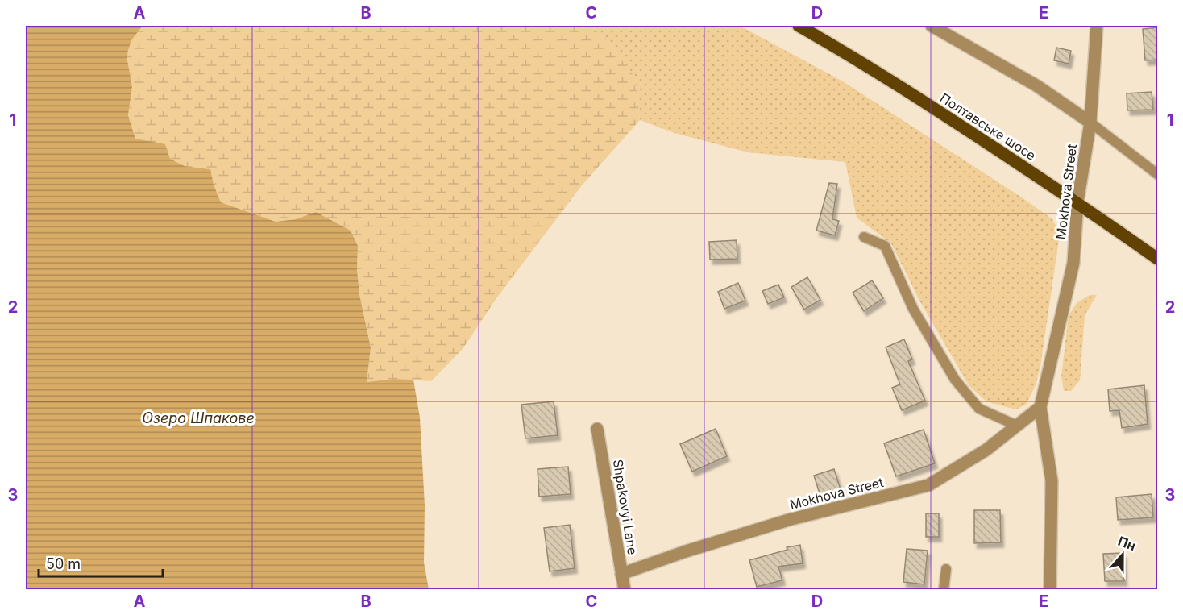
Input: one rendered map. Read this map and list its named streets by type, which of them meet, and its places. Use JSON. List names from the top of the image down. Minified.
{"streets":{"main road":["Полтавське шосе"],"street":["Mokhova Street","Shpakovyi Lane"]},"crossings":[["Полтавське шосе","Mokhova Street"],["Mokhova Street","Shpakovyi Lane"]],"water":["Озеро Шпакове"],"scale_bar":"50 m","north":"top","grid":{"columns":["A","B","C","D","E"],"rows":["1","2","3"]}}
